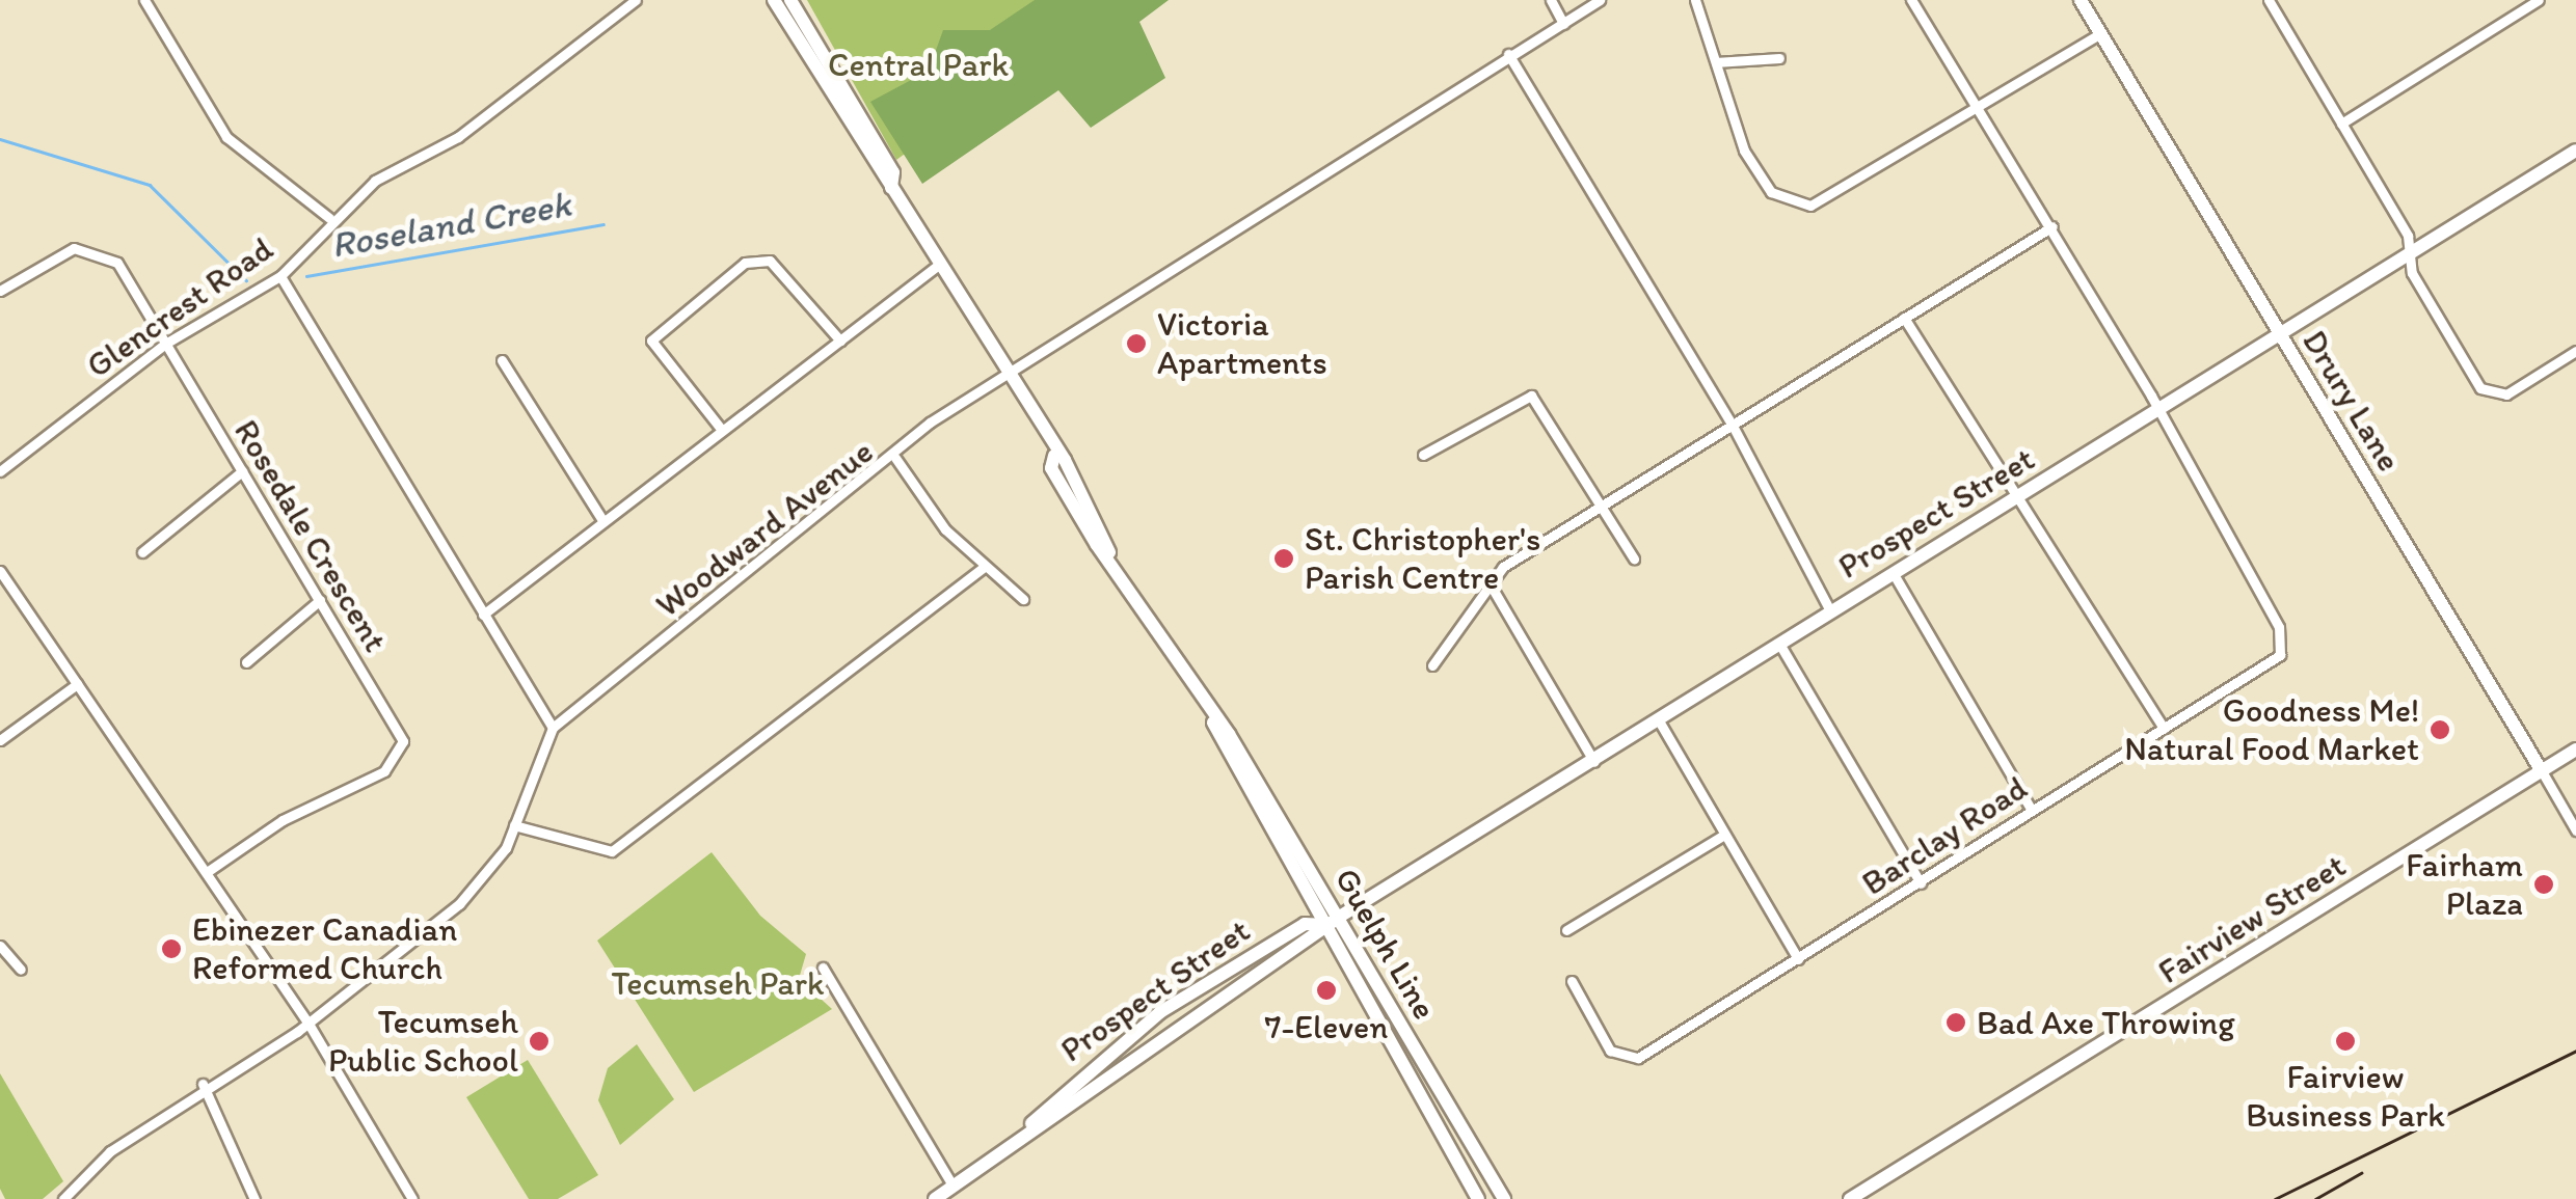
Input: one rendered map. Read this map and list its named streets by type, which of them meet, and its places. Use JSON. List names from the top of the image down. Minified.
{"streets":{"street":["Glencrest Road","Drury Lane","Prospect Street","Woodward Avenue","Rosedale Crescent","Barclay Road","Fairview Street","Guelph Line"]},"crossings":[["Glencrest Road","Rosedale Crescent"],["Drury Lane","Prospect Street"],["Drury Lane","Fairview Street"],["Prospect Street","Barclay Road"],["Prospect Street","Guelph Line"],["Woodward Avenue","Guelph Line"]],"water":["Roseland Creek"],"parks":["Central Park","Tecumseh Park"],"places":["Victoria Apartments","St. Christopher's Parish Centre","Goodness Me! Natural Food Market","Fairham Plaza","Ebinezer Canadian Reformed Church","7-Eleven","Bad Axe Throwing","Tecumseh Public School","Fairview Business Park"]}
